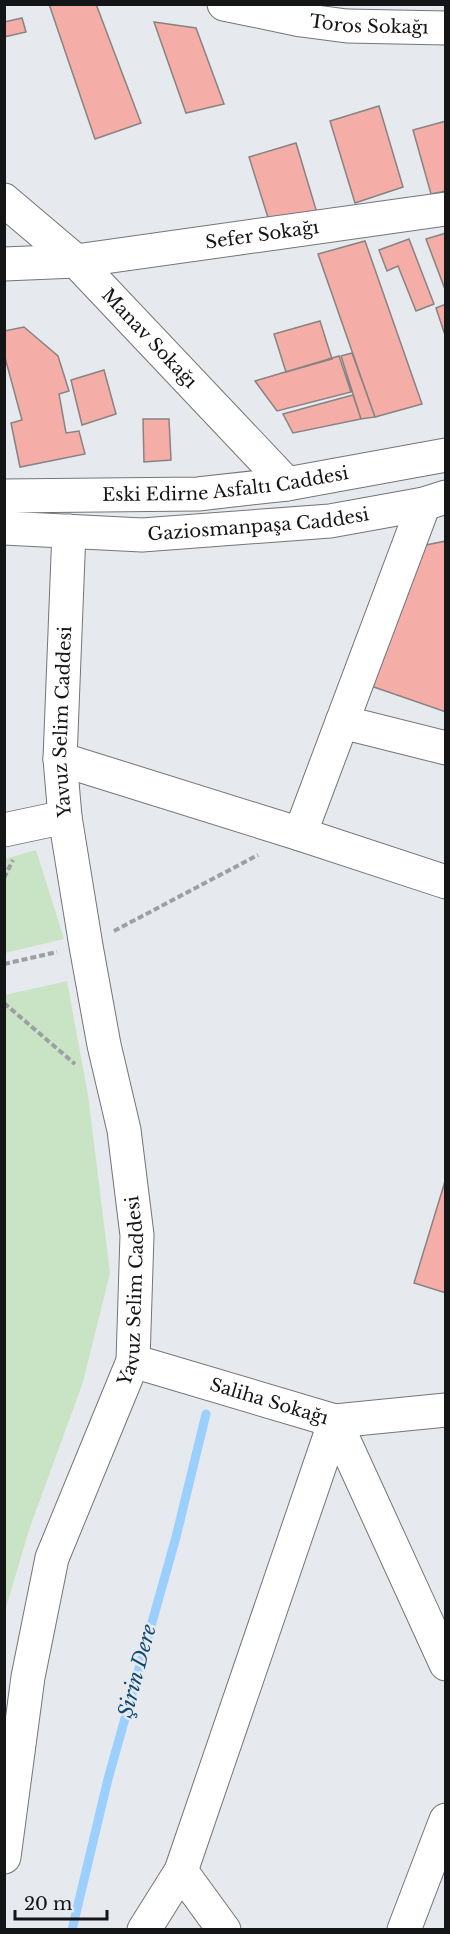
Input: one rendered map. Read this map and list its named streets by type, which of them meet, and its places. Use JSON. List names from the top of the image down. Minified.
{"streets":{"street":["Toros Sokağı","Sefer Sokağı","Manav Sokağı","Eski Edirne Asfaltı Caddesi","Gaziosmanpaşa Caddesi","Yavuz Selim Caddesi","Saliha Sokağı"]},"crossings":[["Sefer Sokağı","Manav Sokağı"],["Manav Sokağı","Eski Edirne Asfaltı Caddesi"],["Gaziosmanpaşa Caddesi","Yavuz Selim Caddesi"],["Yavuz Selim Caddesi","Saliha Sokağı"]],"water":["Şirin Dere"],"scale_bar":"20 m"}
